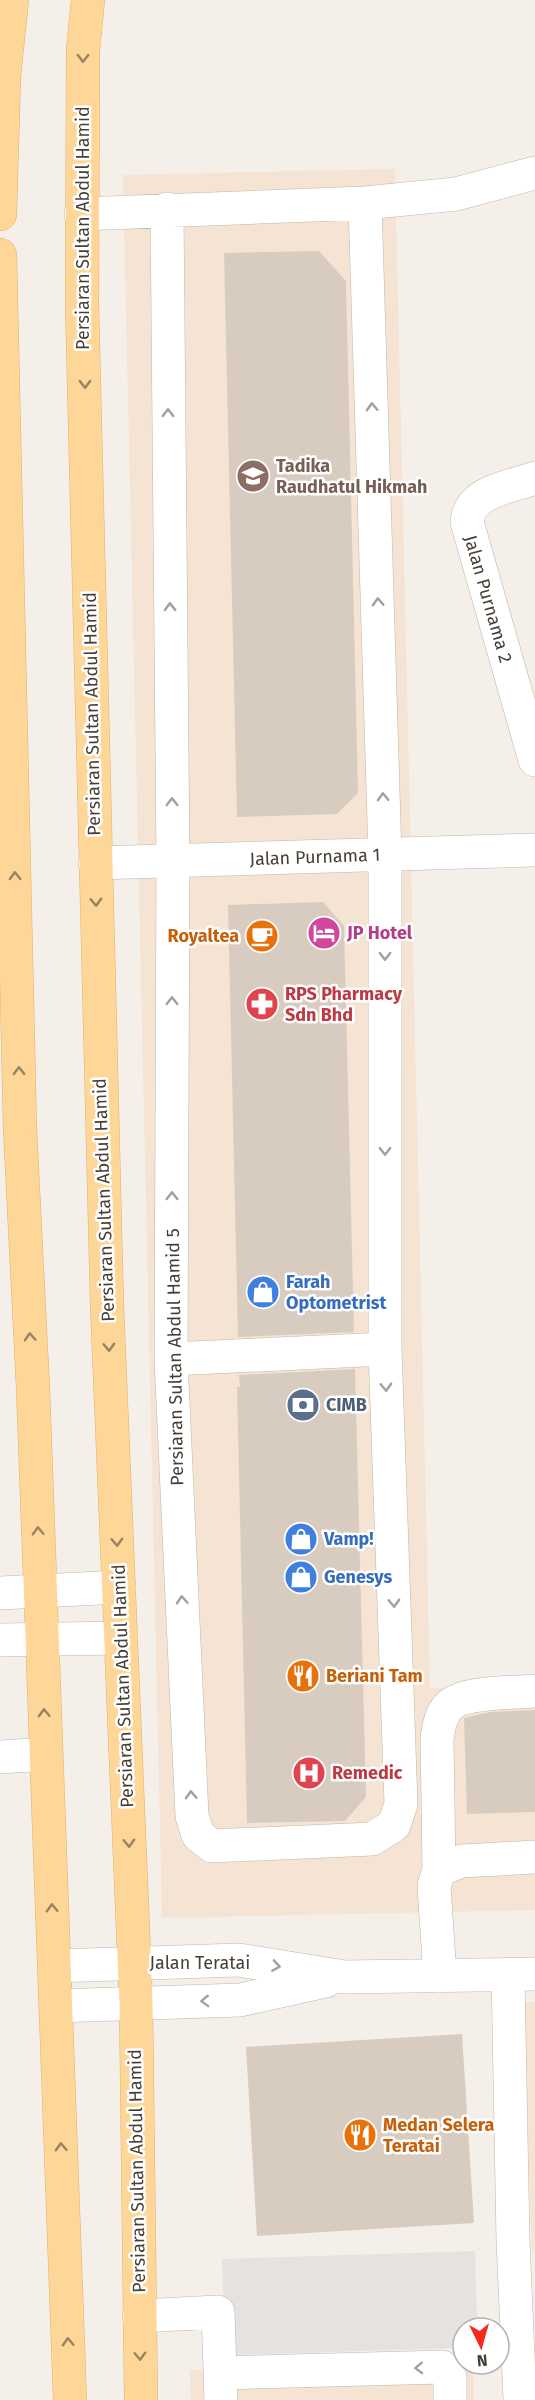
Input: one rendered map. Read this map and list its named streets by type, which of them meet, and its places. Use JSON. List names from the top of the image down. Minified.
{"streets":{"main road":["Persiaran Sultan Abdul Hamid"],"street":["Jalan Purnama 2","Jalan Purnama 1","Persiaran Sultan Abdul Hamid 5","Jalan Teratai"]},"crossings":[["Persiaran Sultan Abdul Hamid","Jalan Purnama 1"],["Persiaran Sultan Abdul Hamid","Jalan Teratai"],["Jalan Purnama 1","Persiaran Sultan Abdul Hamid 5"]],"places":{"school or university":["Tadika Raudhatul Hikmah"],"hotel":["JP Hotel"],"cafe":["Royaltea"],"pharmacy":["RPS Pharmacy Sdn Bhd"],"shop":["Farah Optometrist","Vamp!","Genesys"],"bank":["CIMB"],"restaurant":["Beriani Tam","Medan Selera Teratai"],"hospital":["Remedic"]},"north":"bottom"}
